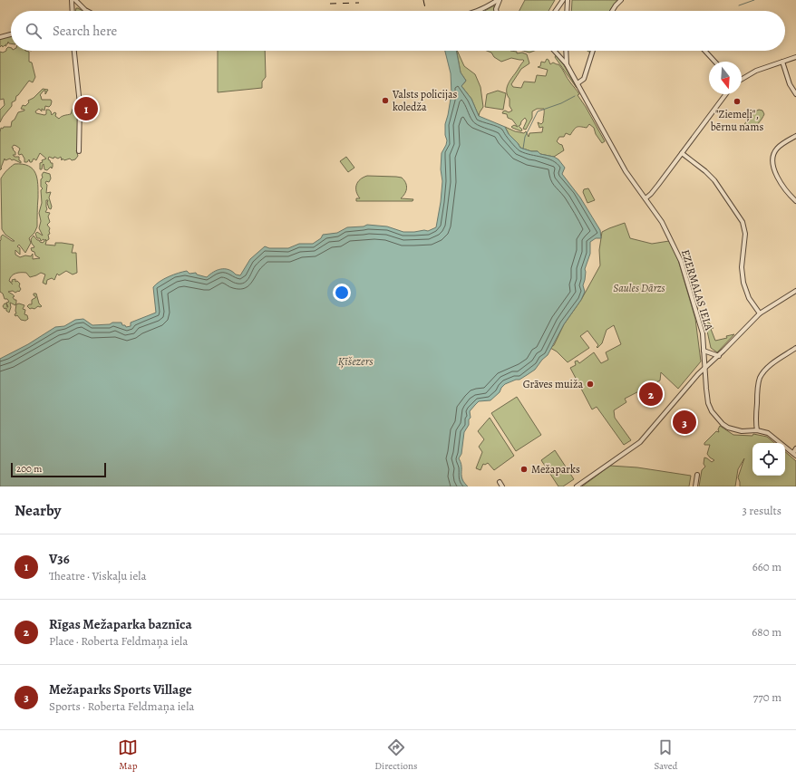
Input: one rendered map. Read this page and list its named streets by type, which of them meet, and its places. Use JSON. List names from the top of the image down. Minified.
{"streets":{"street":["EZERMALAS IELA"]},"water":["Ķīšezers"],"parks":["Saules Dārzs"],"places":["Valsts policijas koledža","\"Ziemeļi\", bērnu nams","Grāves muiža","Mežaparks"],"scale_bar":"200 m","north":"bottom","page":{"search":"Search here","pins":["1","2","3"],"scale":"200 m","heading":["Nearby","3 results"],"list":[{"mark":"1","name":"V36","note":"Theatre · Viskaļu iela","value":"660 m"},{"mark":"2","name":"Rīgas Mežaparka baznīca","note":"Place · Roberta Feldmaņa iela","value":"680 m"},{"mark":"3","name":"Mežaparks Sports Village","note":"Sports · Roberta Feldmaņa iela","value":"770 m"}],"nav":["Map","Directions","Saved"]}}
